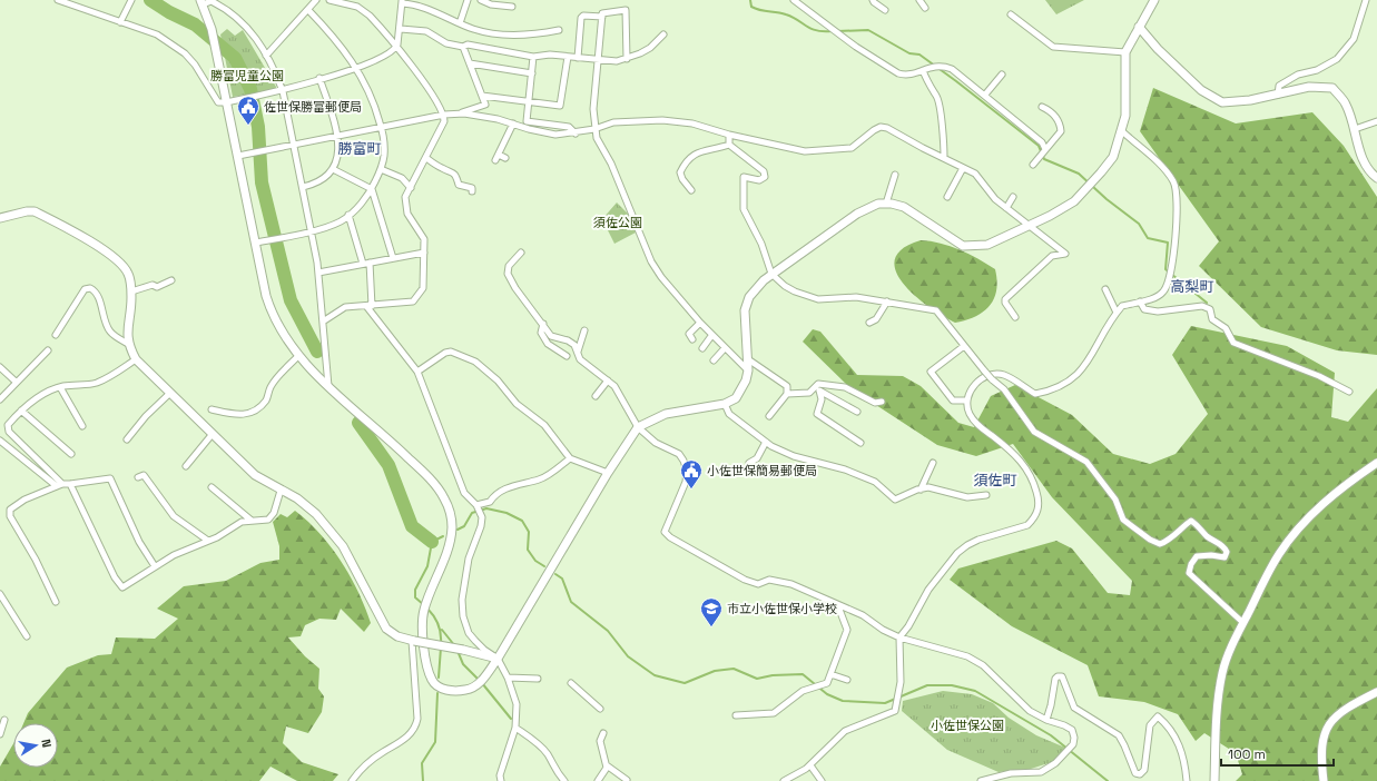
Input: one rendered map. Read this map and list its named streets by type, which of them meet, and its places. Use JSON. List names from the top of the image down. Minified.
{"districts":["勝富町","高梨町","須佐町"],"parks":["勝富児童公園","須佐公園","小佐世保公園"],"places":{"public building":["佐世保勝富郵便局","小佐世保簡易郵便局"],"school or university":["市立小佐世保小学校"]},"scale_bar":"100 m","north":"right"}
